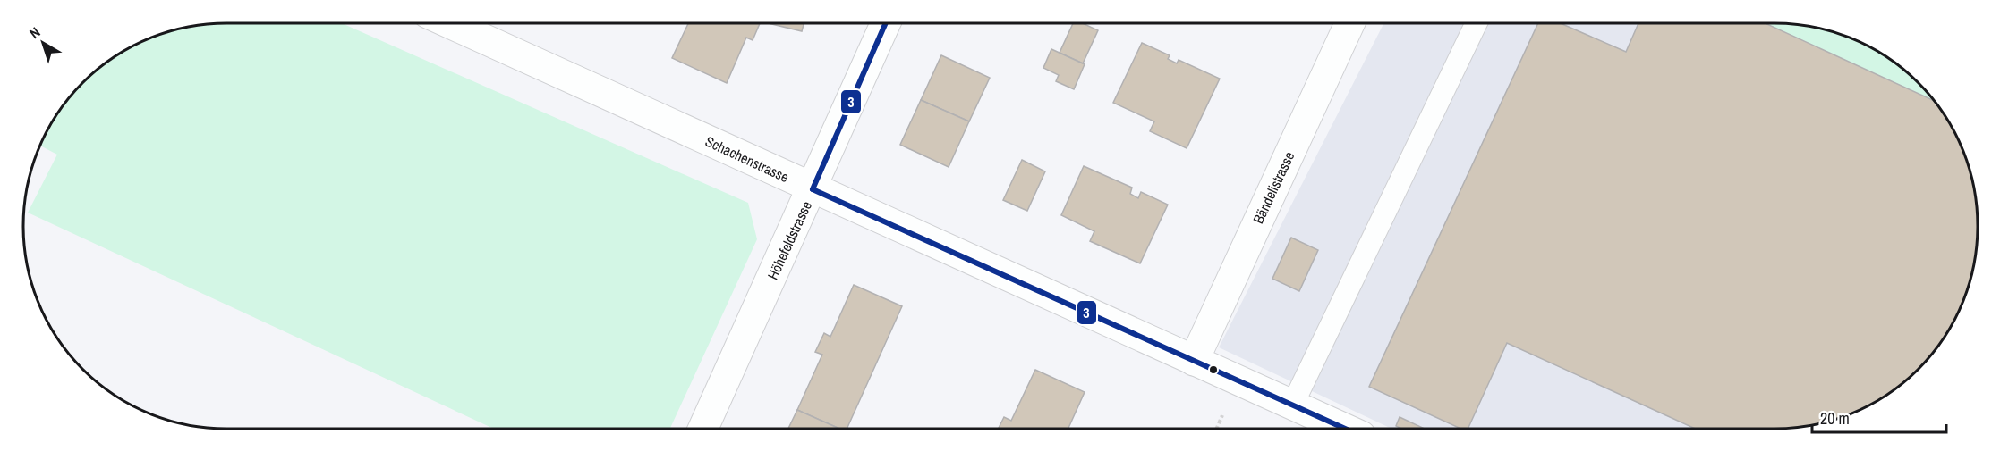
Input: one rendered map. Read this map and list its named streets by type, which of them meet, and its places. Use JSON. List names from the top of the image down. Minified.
{"streets":{"street":["Schachenstrasse","Bändelistrasse","Höhefeldstrasse"]},"crossings":[["Schachenstrasse","Bändelistrasse"],["Schachenstrasse","Höhefeldstrasse"]],"lines":["transit line 3"],"scale_bar":"20 m","north":"top left"}
